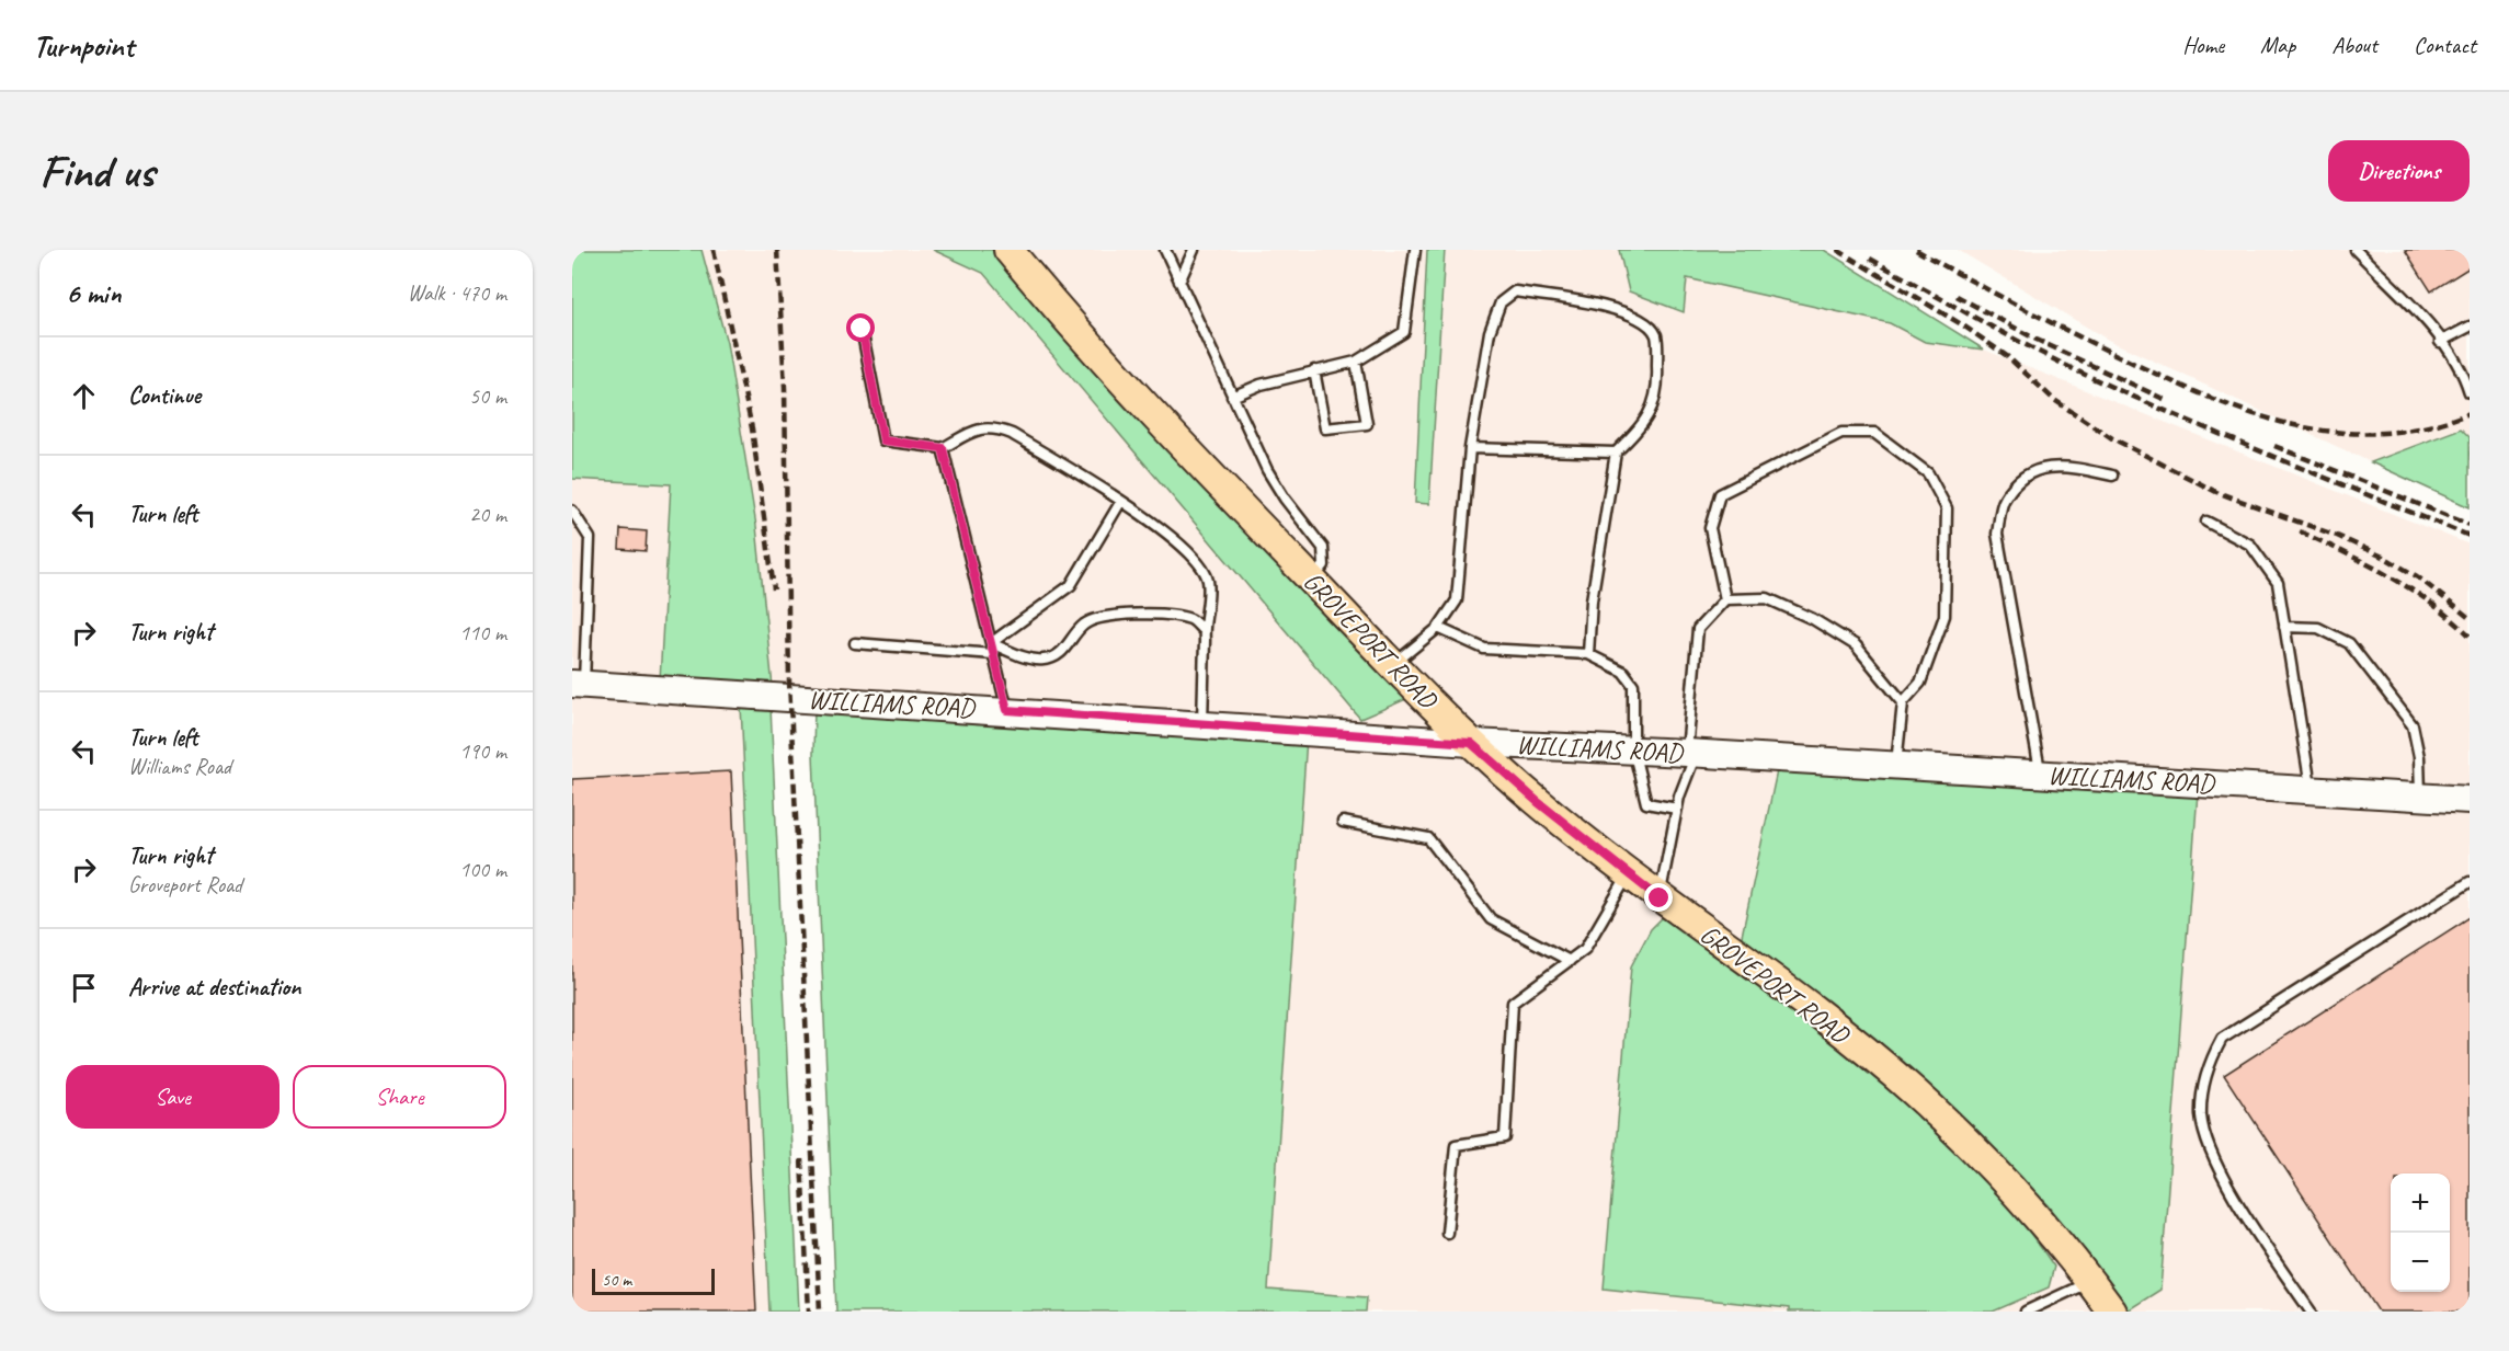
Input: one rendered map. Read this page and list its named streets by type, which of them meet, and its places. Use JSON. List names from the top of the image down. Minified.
{"streets":{"main road":["GROVEPORT ROAD","WILLIAMS ROAD"]},"crossings":[["GROVEPORT ROAD","WILLIAMS ROAD"]],"scale_bar":"50 m","page":{"header":"Turnpoint","nav":["Home","Map","About","Contact"],"buttons":["Directions",["Save","Share"]],"title":"Find us","heading":["6 min","Walk · 470 m"],"list":[["Continue","50 m"],["Turn left","20 m"],["Turn right","110 m"],["Turn left","Williams Road","190 m"],["Turn right","Groveport Road","100 m"],"Arrive at destination"],"map_buttons":["+","−"],"scale":"50 m"}}
